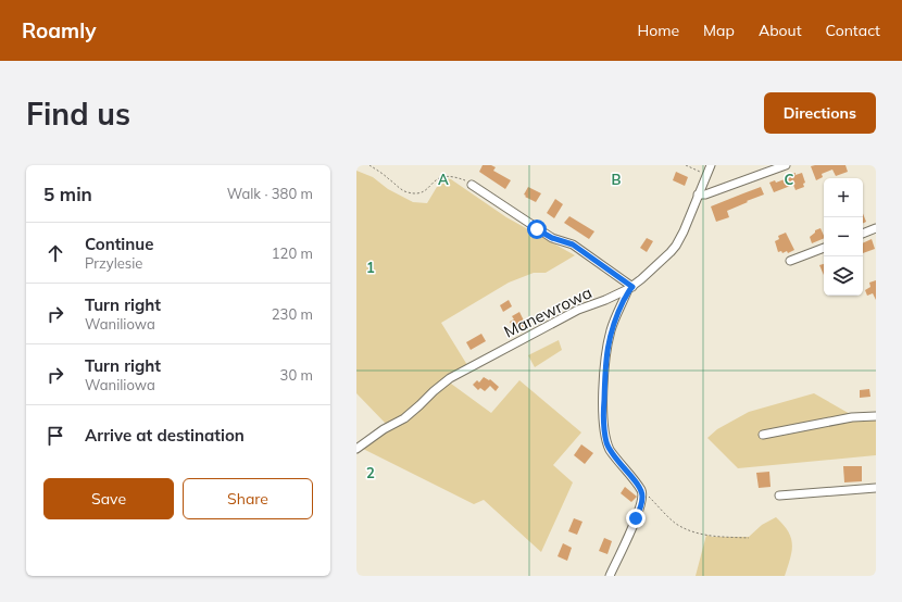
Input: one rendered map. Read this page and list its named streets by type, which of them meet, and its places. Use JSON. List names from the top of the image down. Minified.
{"streets":{"street":["Manewrowa"]},"page":{"header":"Roamly","nav":["Home","Map","About","Contact"],"buttons":["Directions",["Save","Share"]],"title":"Find us","heading":["5 min","Walk · 380 m"],"map_buttons":["+","−"],"list":[["Continue","Przylesie","120 m"],["Turn right","Waniliowa","230 m"],["Turn right","Waniliowa","30 m"],"Arrive at destination"]},"grid":{"columns":["A","B","C"],"rows":["1","2"]}}
